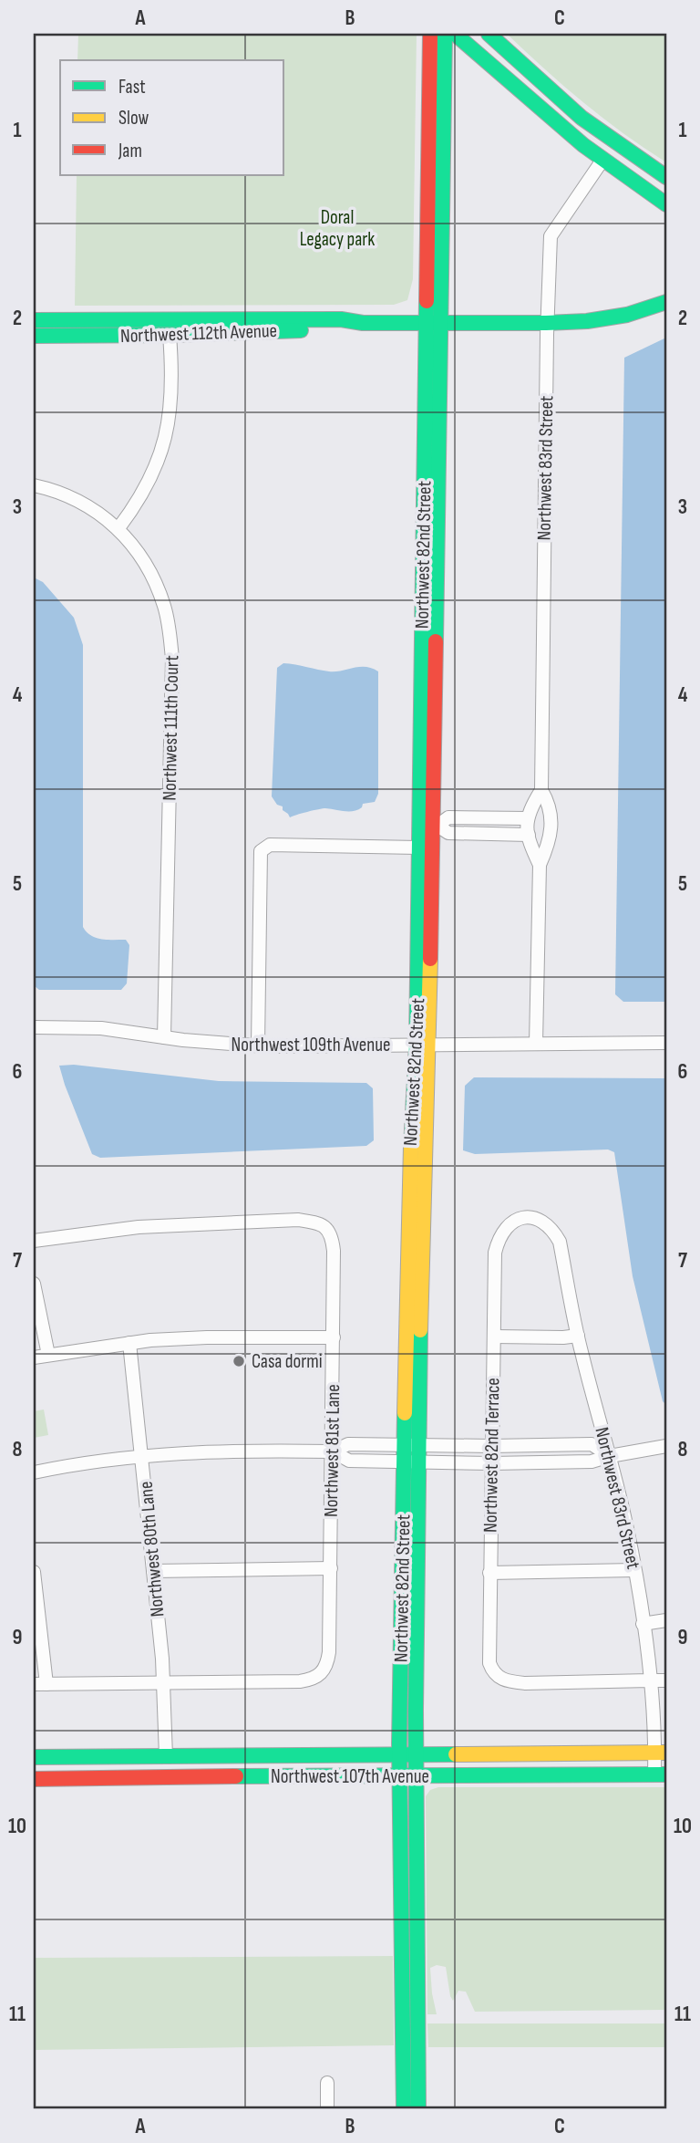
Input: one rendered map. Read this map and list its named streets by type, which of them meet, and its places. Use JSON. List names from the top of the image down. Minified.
{"streets":{"street":["Northwest 112th Avenue","Northwest 83rd Street","Northwest 82nd Street","Northwest 111th Court","Northwest 109th Avenue","Northwest 81st Lane","Northwest 82nd Terrace","Northwest 80th Lane","Northwest 107th Avenue"]},"crossings":[["Northwest 112th Avenue","Northwest 83rd Street"],["Northwest 112th Avenue","Northwest 82nd Street"],["Northwest 83rd Street","Northwest 109th Avenue"],["Northwest 83rd Street","Northwest 82nd Terrace"],["Northwest 83rd Street","Northwest 107th Avenue"],["Northwest 82nd Street","Northwest 109th Avenue"],["Northwest 82nd Street","Northwest 107th Avenue"],["Northwest 111th Court","Northwest 109th Avenue"],["Northwest 81st Lane","Northwest 80th Lane"],["Northwest 80th Lane","Northwest 107th Avenue"]],"parks":["Doral Legacy park"],"places":["Casa dormi"],"legend":["Fast","Slow","Jam"],"grid":{"columns":["A","B","C"],"rows":["1","2","3","4","5","6","7","8","9","10","11"]}}
